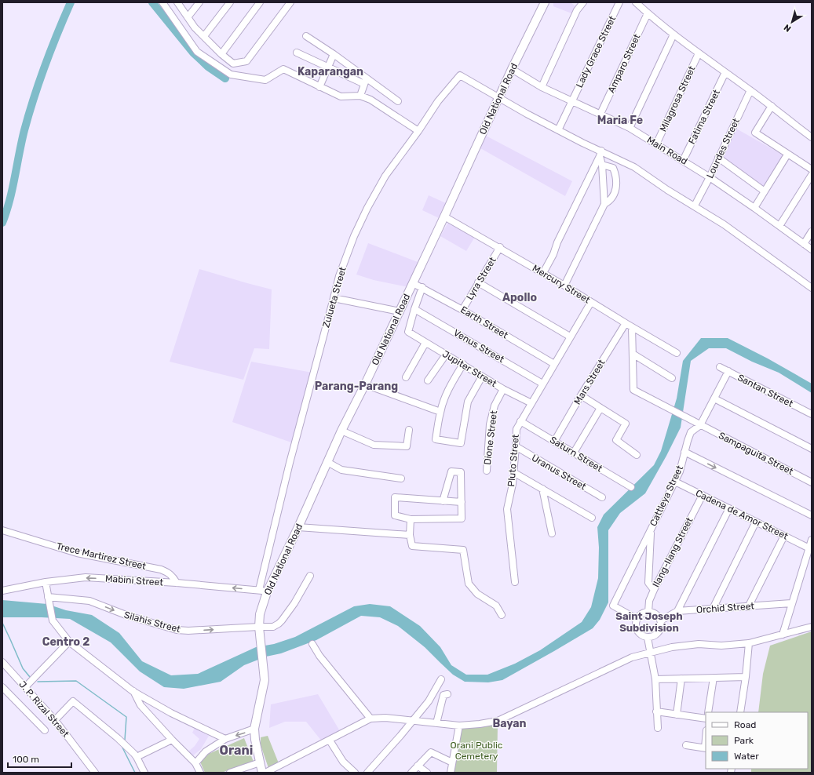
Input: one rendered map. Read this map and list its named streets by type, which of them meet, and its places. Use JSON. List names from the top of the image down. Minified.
{"streets":{"main road":["Old National Road"],"street":["Lady Grace Street","Amparo Street","Milagrosa Street","Fatima Street","Lourdes Street","Main Road","Lyra Street","Mercury Street","Zulueta Street","Earth Street","Venus Street","Jupiter Street","Mars Street","Santan Street","Dione Street","Sampaguita Street","Saturn Street","Pluto Street","Uranus Street","Cattleya Street","Cadena de Amor Street","Ilang-Ilang Street","Trece Martirez Street","Mabini Street","Orchid Street","Silahis Street","J. P. Rizal Street"]},"crossings":[["Lady Grace Street","Main Road"],["Amparo Street","Main Road"],["Old National Road","Main Road"],["Old National Road","Mercury Street"],["Old National Road","Zulueta Street"],["Old National Road","Earth Street"],["Old National Road","Mabini Street"],["Old National Road","Silahis Street"],["Milagrosa Street","Main Road"],["Fatima Street","Main Road"],["Lourdes Street","Main Road"],["Lyra Street","Mercury Street"],["Lyra Street","Earth Street"],["Mercury Street","Mars Street"],["Mercury Street","Pluto Street"],["Zulueta Street","Mabini Street"],["Earth Street","Pluto Street"],["Venus Street","Jupiter Street"],["Venus Street","Pluto Street"],["Jupiter Street","Dione Street"],["Jupiter Street","Pluto Street"],["Mars Street","Saturn Street"],["Santan Street","Cattleya Street"],["Sampaguita Street","Cattleya Street"],["Saturn Street","Pluto Street"],["Pluto Street","Uranus Street"],["Cattleya Street","Cadena de Amor Street"],["Cattleya Street","Ilang-Ilang Street"],["Cattleya Street","Orchid Street"],["Cadena de Amor Street","Ilang-Ilang Street"],["Ilang-Ilang Street","Orchid Street"],["Trece Martirez Street","Mabini Street"]],"one_way":["Mabini Street","Silahis Street"],"districts":["Kaparangan","Maria Fe","Apollo","Parang-Parang","Saint Joseph Subdivision","Centro 2","Bayan","Orani"],"parks":["Orani Public Cemetery"],"legend":["Road","Park","Water"],"scale_bar":"100 m","north":"bottom left"}
